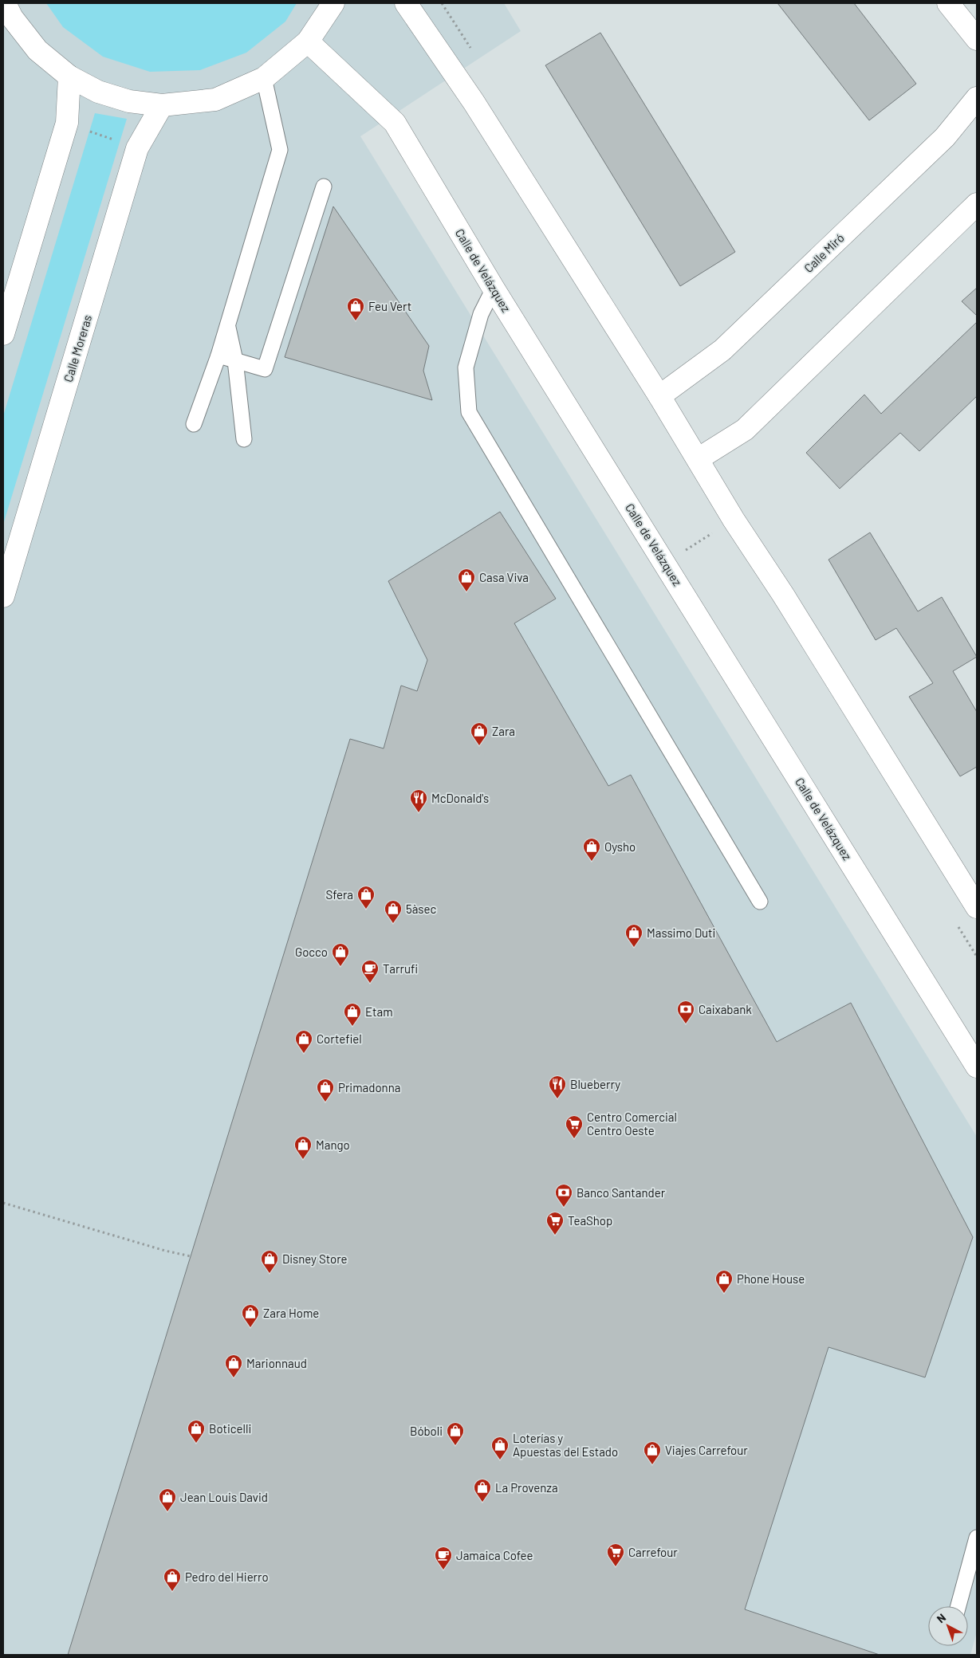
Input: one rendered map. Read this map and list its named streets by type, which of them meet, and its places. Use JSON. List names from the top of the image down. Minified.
{"streets":{"street":["Calle Miró","Calle de Velázquez","Calle Moreras"]},"places":{"shop":["Feu Vert","Casa Viva","Zara","Oysho","Sfera","5àsec","Massimo Duti","Gocco","Etam","Cortefiel","Primadonna","Mango","Disney Store","Phone House","Zara Home","Marionnaud","Boticelli","Bóboli","Loterías y Apuestas del Estado","Viajes Carrefour","La Provenza","Jean Louis David","Pedro del Hierro"],"restaurant":["McDonald's","Blueberry"],"cafe":["Tarrufi","Jamaica Cofee"],"bank":["Caixabank","Banco Santander"],"supermarket":["Centro Comercial Centro Oeste","TeaShop","Carrefour"]},"north":"top left"}
